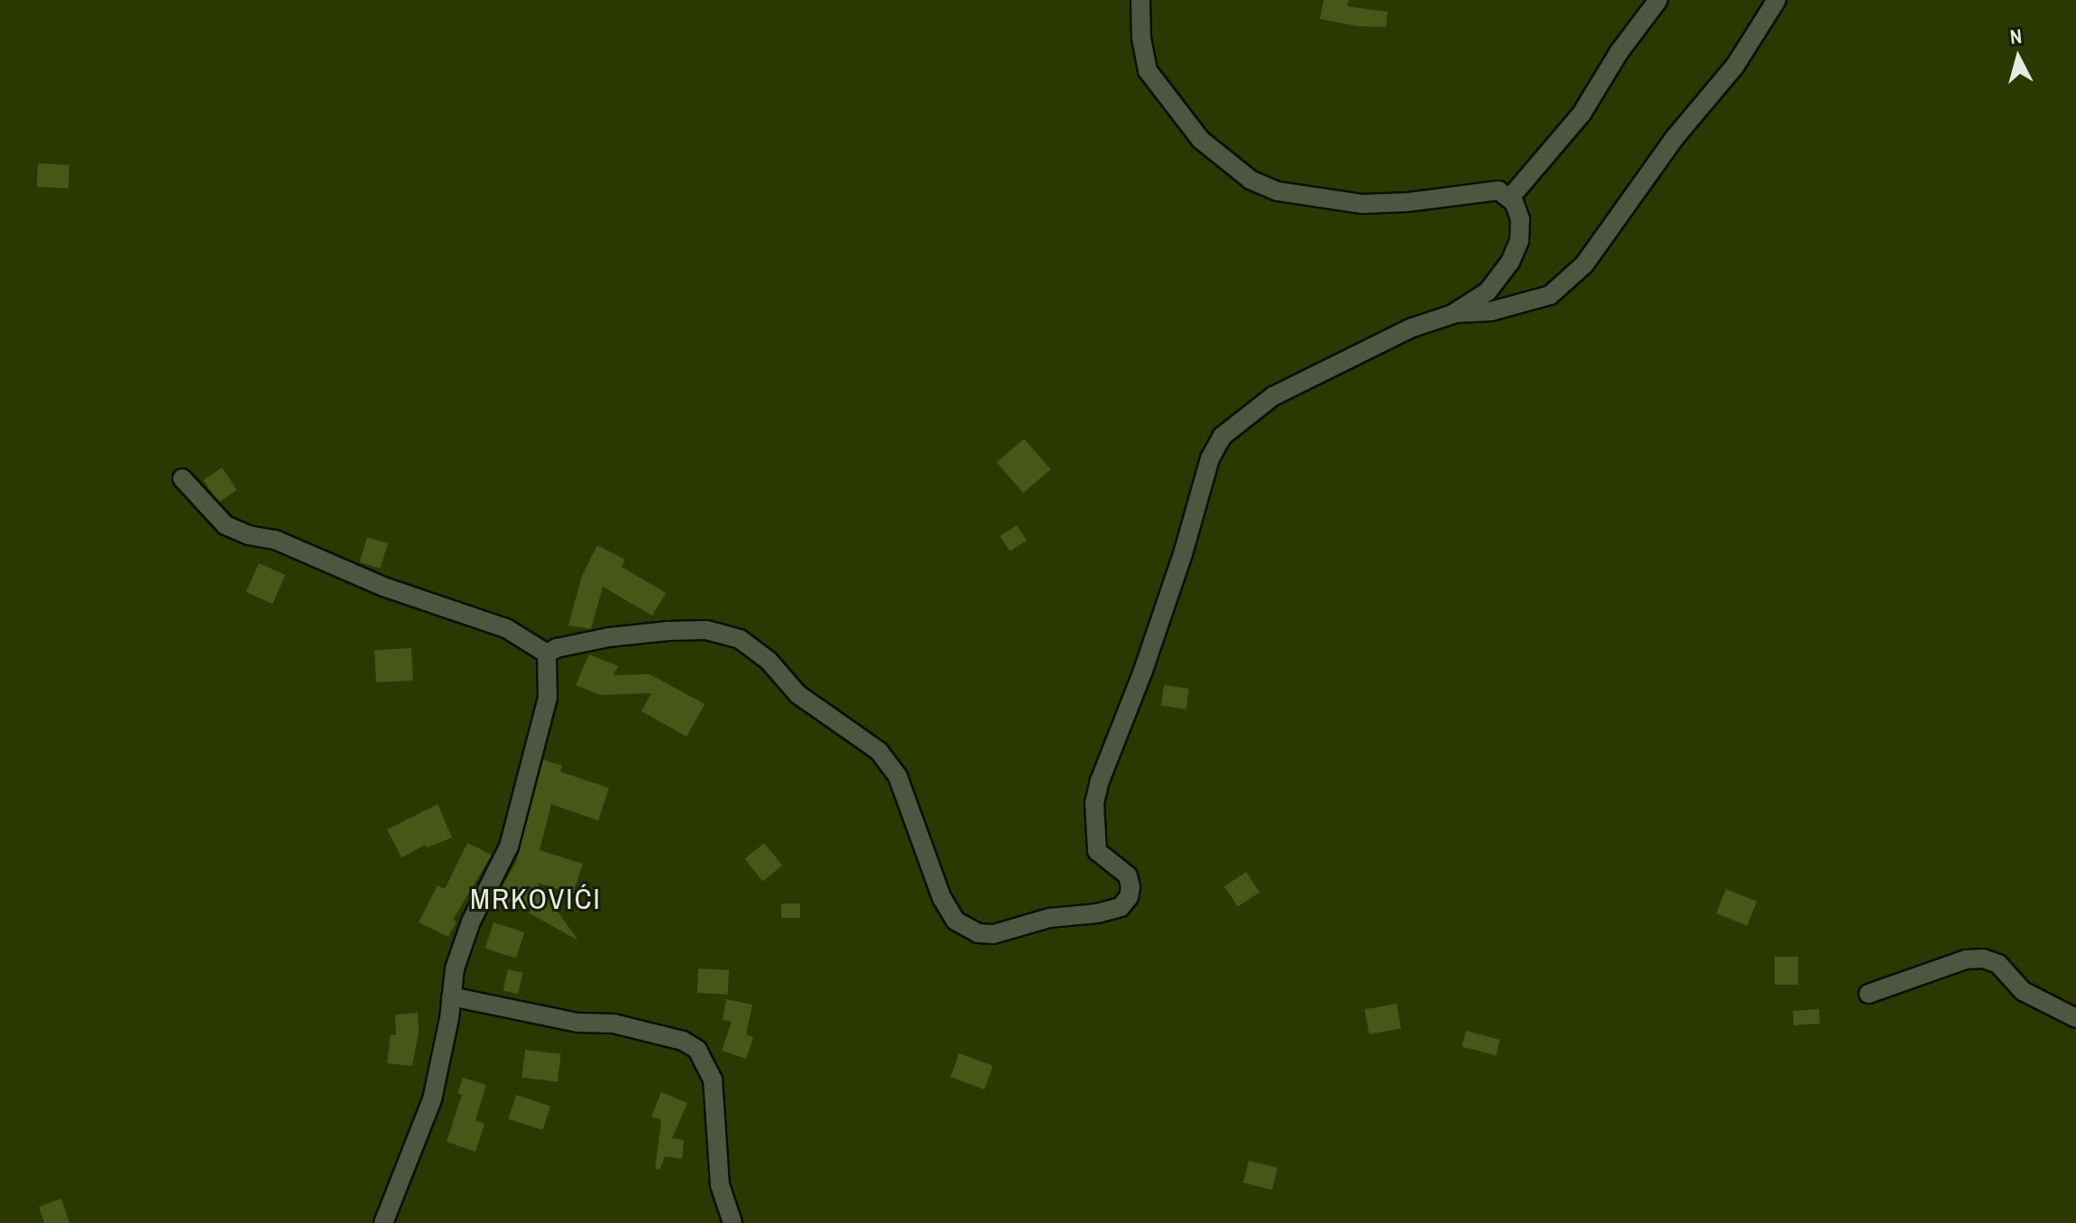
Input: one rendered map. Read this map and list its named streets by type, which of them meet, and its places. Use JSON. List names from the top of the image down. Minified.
{"districts":["MRKOVIĆI"],"north":"top"}
